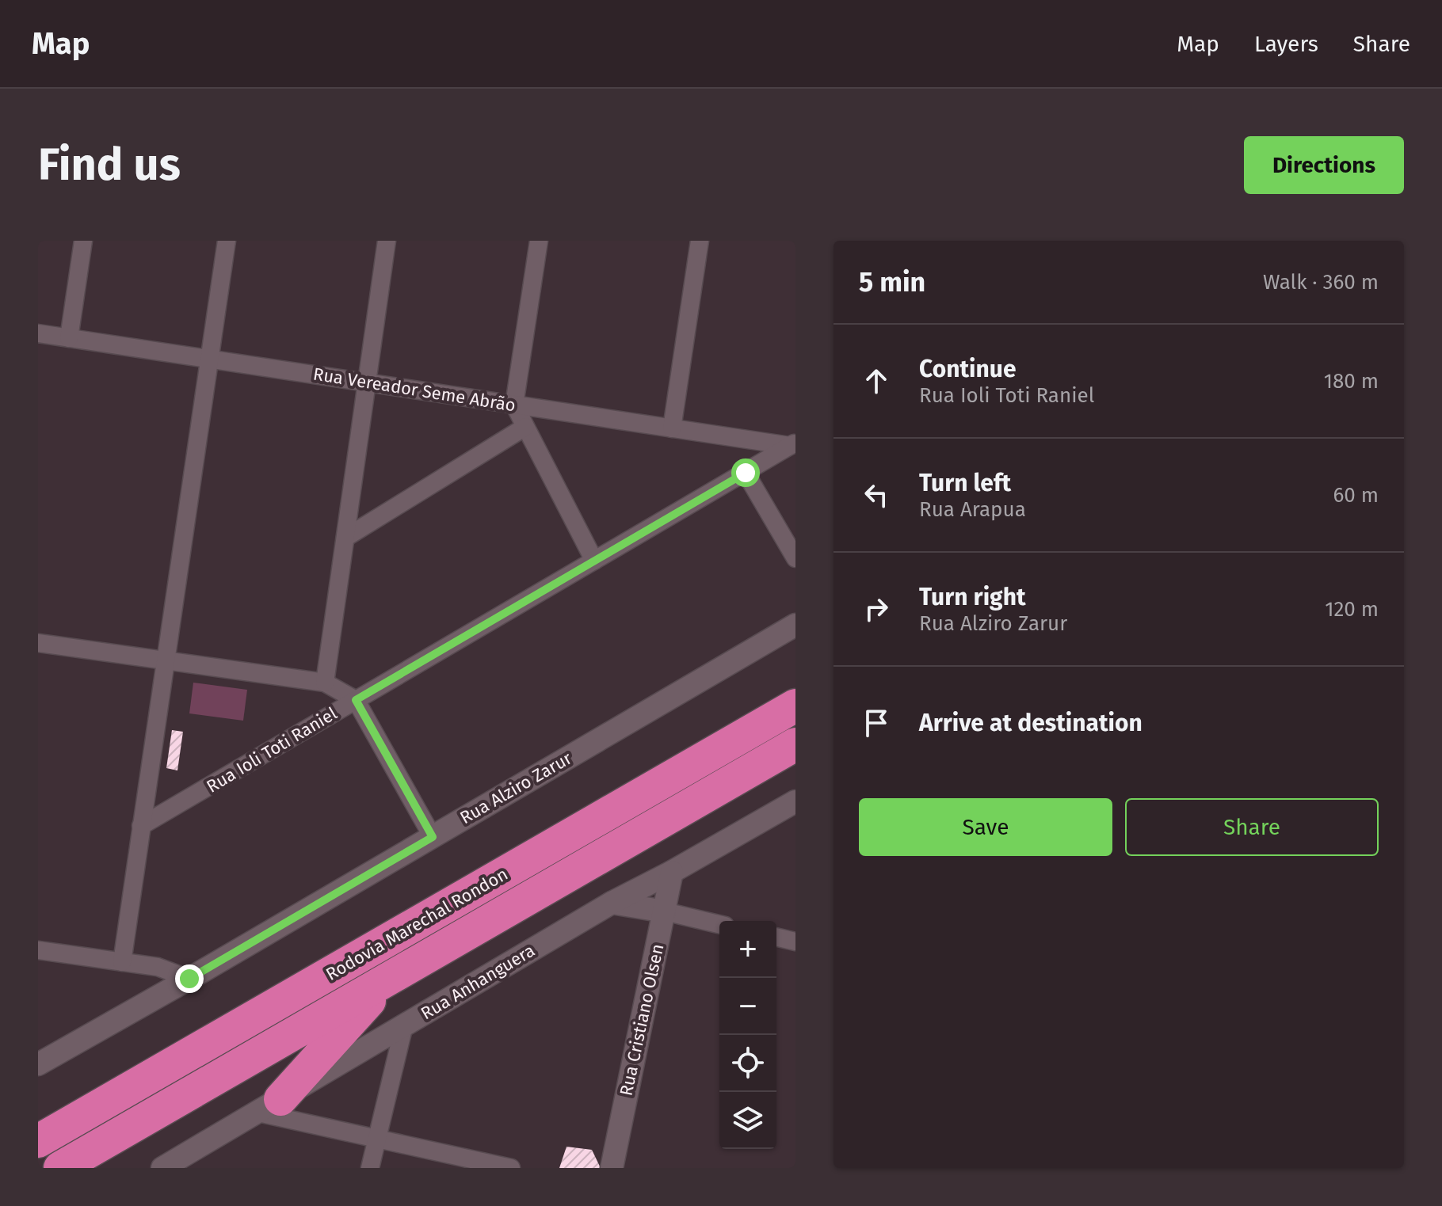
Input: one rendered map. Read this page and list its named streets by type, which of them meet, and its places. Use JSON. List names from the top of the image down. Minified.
{"streets":{"highway":["Rodovia Marechal Rondon"],"street":["Rua Vereador Seme Abrão","Rua Ioli Toti Raniel","Rua Alziro Zarur","Rua Anhanguera","Rua Cristiano Olsen"]},"crossings":[["Rua Vereador Seme Abrão","Rua Ioli Toti Raniel"],["Rua Anhanguera","Rua Cristiano Olsen"]],"page":{"header":"Map","nav":["Map","Layers","Share"],"buttons":["Directions",["Save","Share"]],"title":"Find us","heading":["5 min","Walk · 360 m"],"list":[["Continue","Rua Ioli Toti Raniel","180 m"],["Turn left","Rua Arapua","60 m"],["Turn right","Rua Alziro Zarur","120 m"],"Arrive at destination"],"map_buttons":["+","−"]}}
